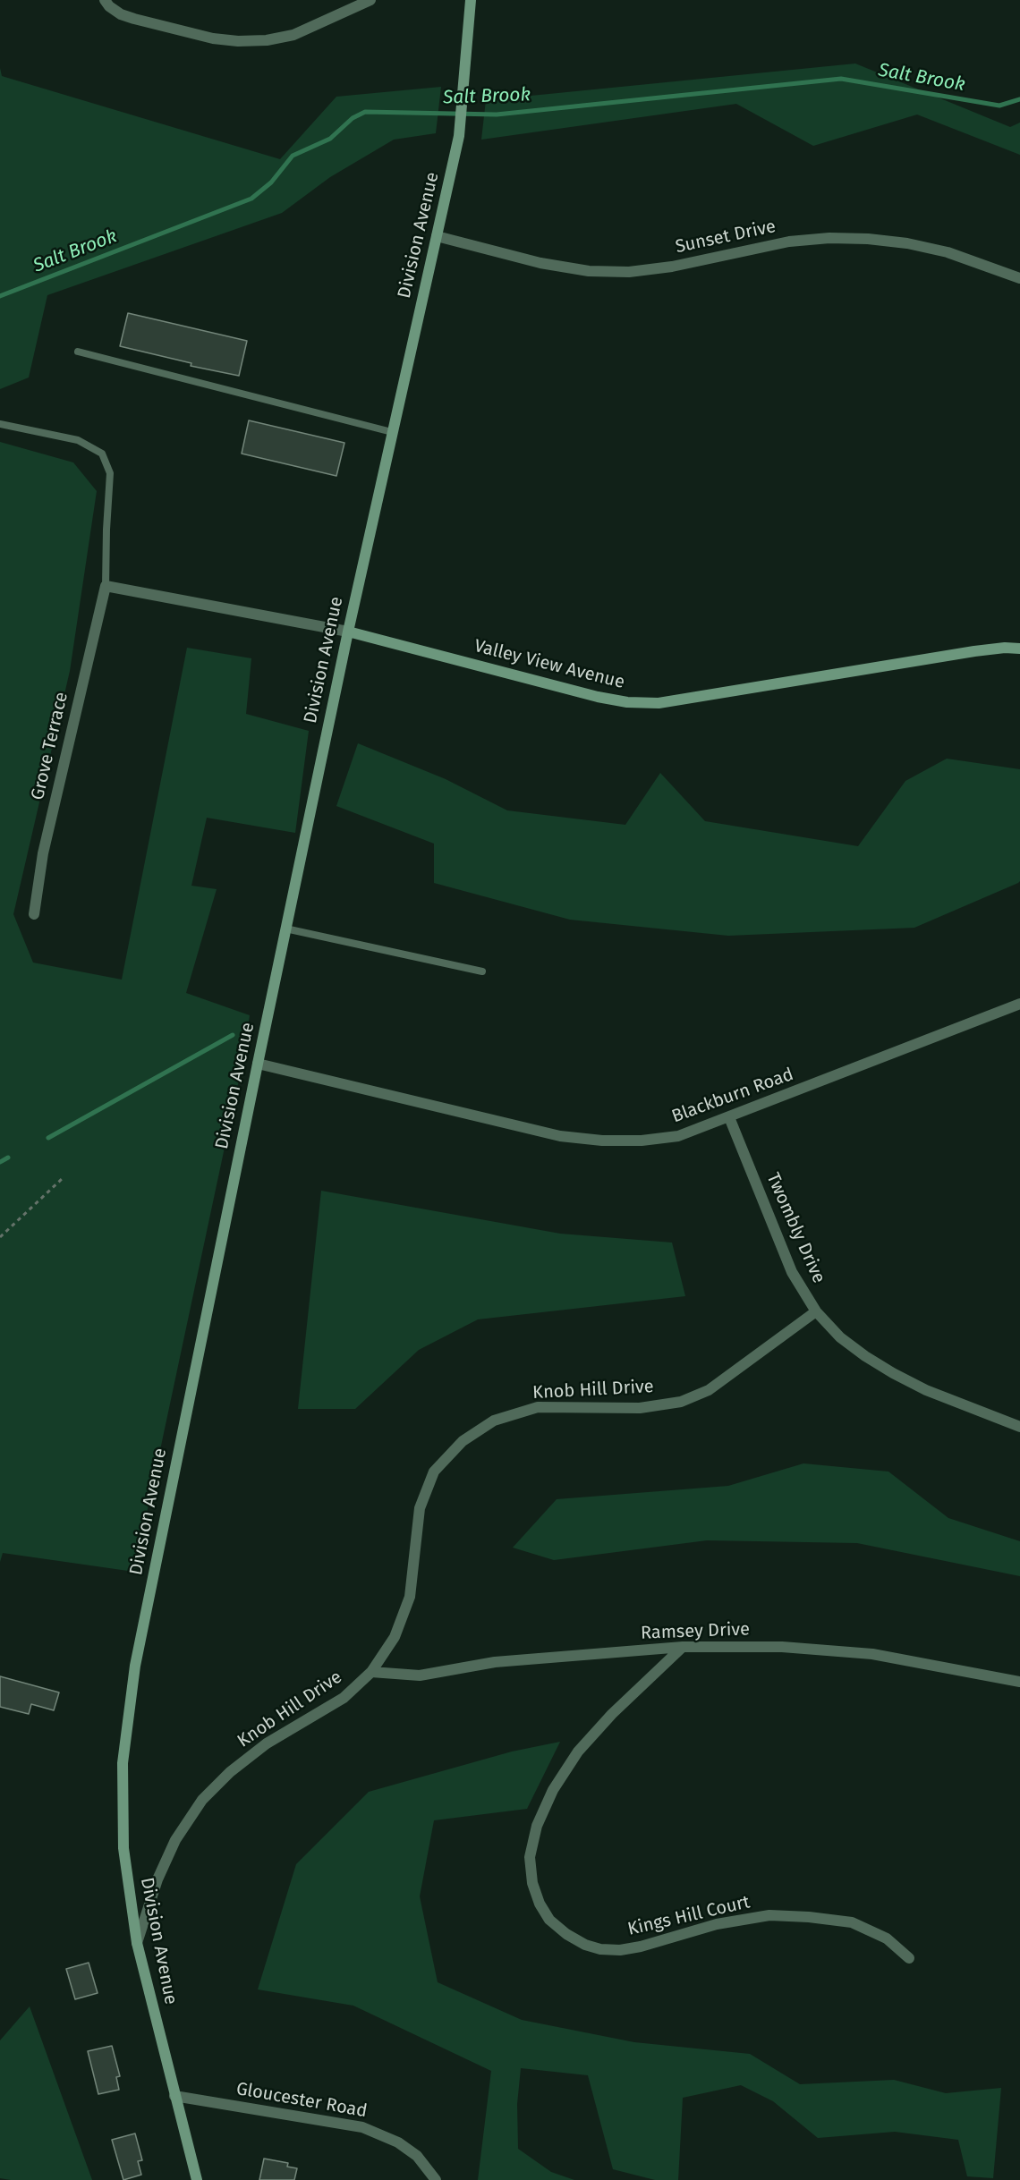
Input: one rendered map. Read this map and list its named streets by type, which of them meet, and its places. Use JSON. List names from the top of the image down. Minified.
{"streets":{"street":["Division Avenue","Sunset Drive","Valley View Avenue","Grove Terrace","Blackburn Road","Twombly Drive","Knob Hill Drive","Ramsey Drive","Kings Hill Court","Gloucester Road"]},"crossings":[["Division Avenue","Sunset Drive"],["Division Avenue","Valley View Avenue"],["Division Avenue","Blackburn Road"],["Division Avenue","Knob Hill Drive"],["Division Avenue","Gloucester Road"],["Valley View Avenue","Grove Terrace"],["Blackburn Road","Twombly Drive"],["Twombly Drive","Knob Hill Drive"],["Knob Hill Drive","Ramsey Drive"],["Ramsey Drive","Kings Hill Court"]],"water":["Salt Brook"]}
